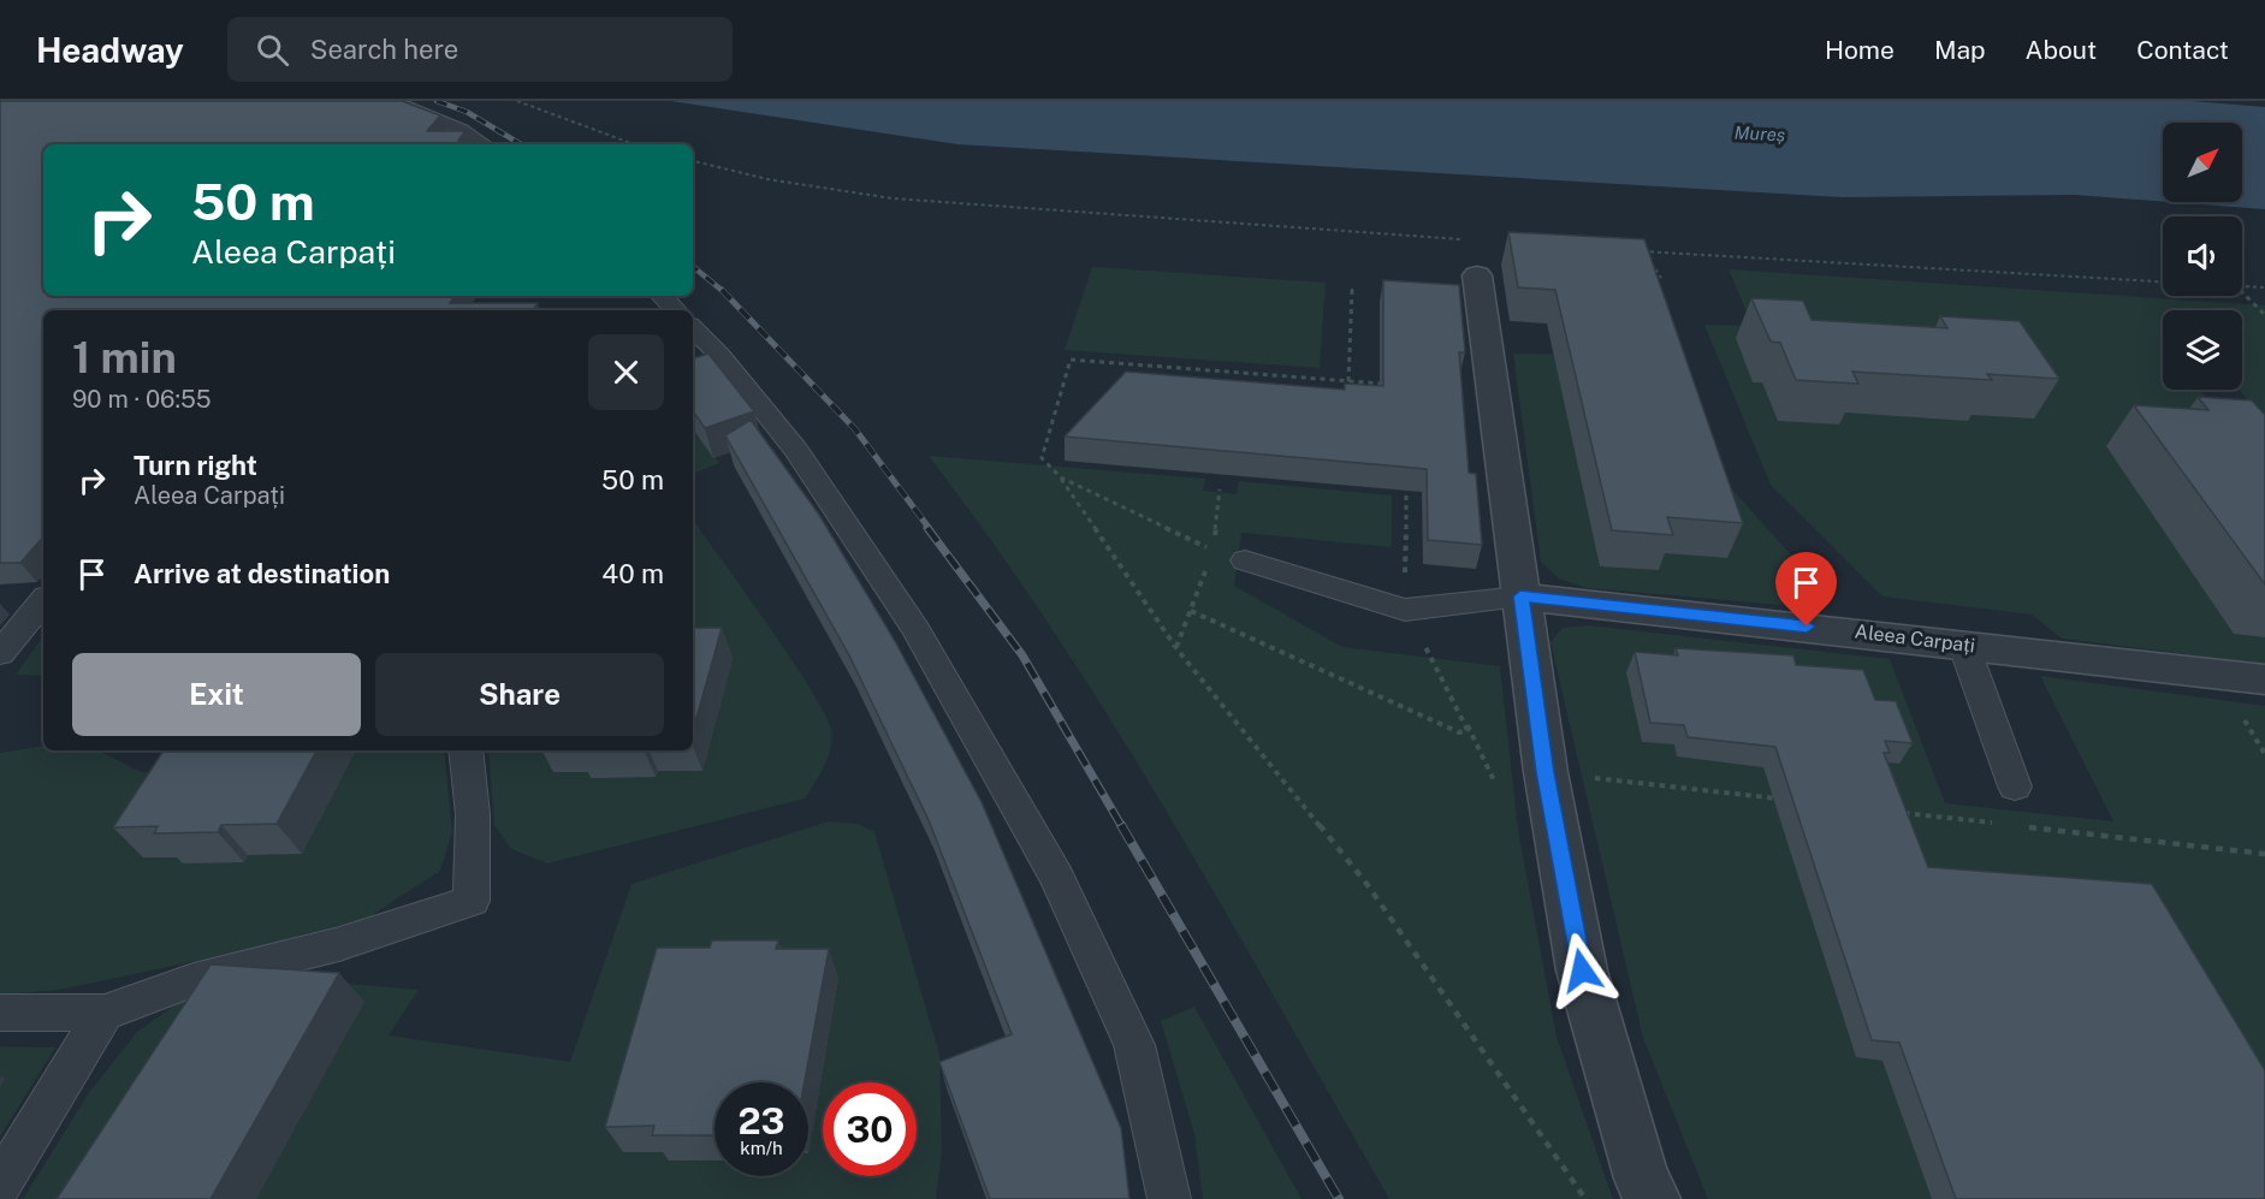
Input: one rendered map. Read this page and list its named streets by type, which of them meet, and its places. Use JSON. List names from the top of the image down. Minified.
{"streets":{"street":["Aleea Carpați"]},"water":["Mureș"],"north":"top right","page":{"header":"Headway","search":"Search here","nav":["Home","Map","About","Contact"],"turn":["50 m","Aleea Carpați"],"heading":["1 min","90 m · 06:55"],"list":[{"name":"Turn right","note":"Aleea Carpați","value":"50 m"},{"name":"Arrive at destination","value":"40 m"}],"buttons":["Exit","Share"],"speed":"23 km/h","limit":"30"}}
